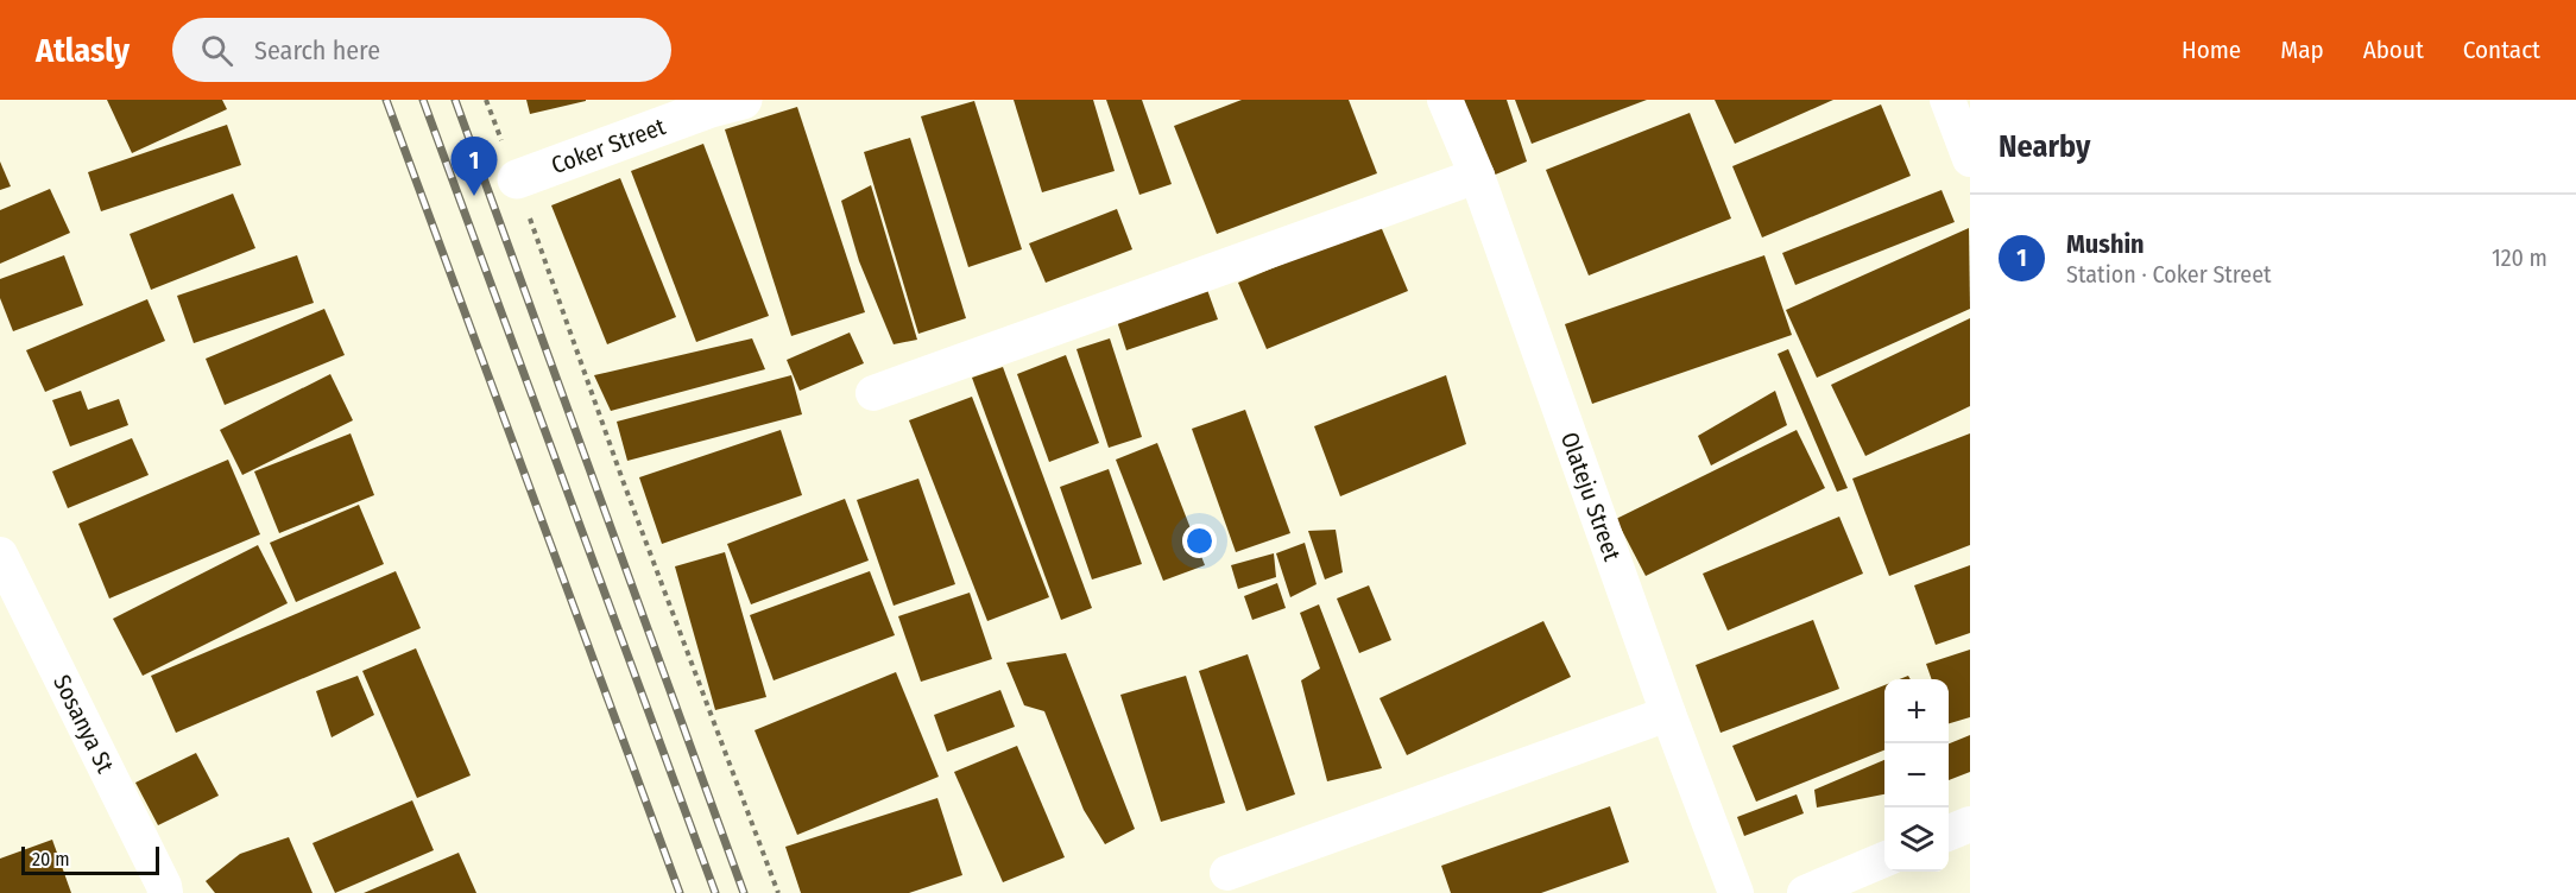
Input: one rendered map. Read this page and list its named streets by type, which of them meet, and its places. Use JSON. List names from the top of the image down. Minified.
{"streets":{"street":["Coker Street","Olateju Street","Sosanya St"]},"scale_bar":"20 m","page":{"header":"Atlasly","search":"Search here","nav":["Home","Map","About","Contact"],"heading":"Nearby","pins":"1","list":[{"mark":"1","name":"Mushin","note":"Station · Coker Street","value":"120 m"}],"map_buttons":["+","−"],"scale":"20 m"}}
